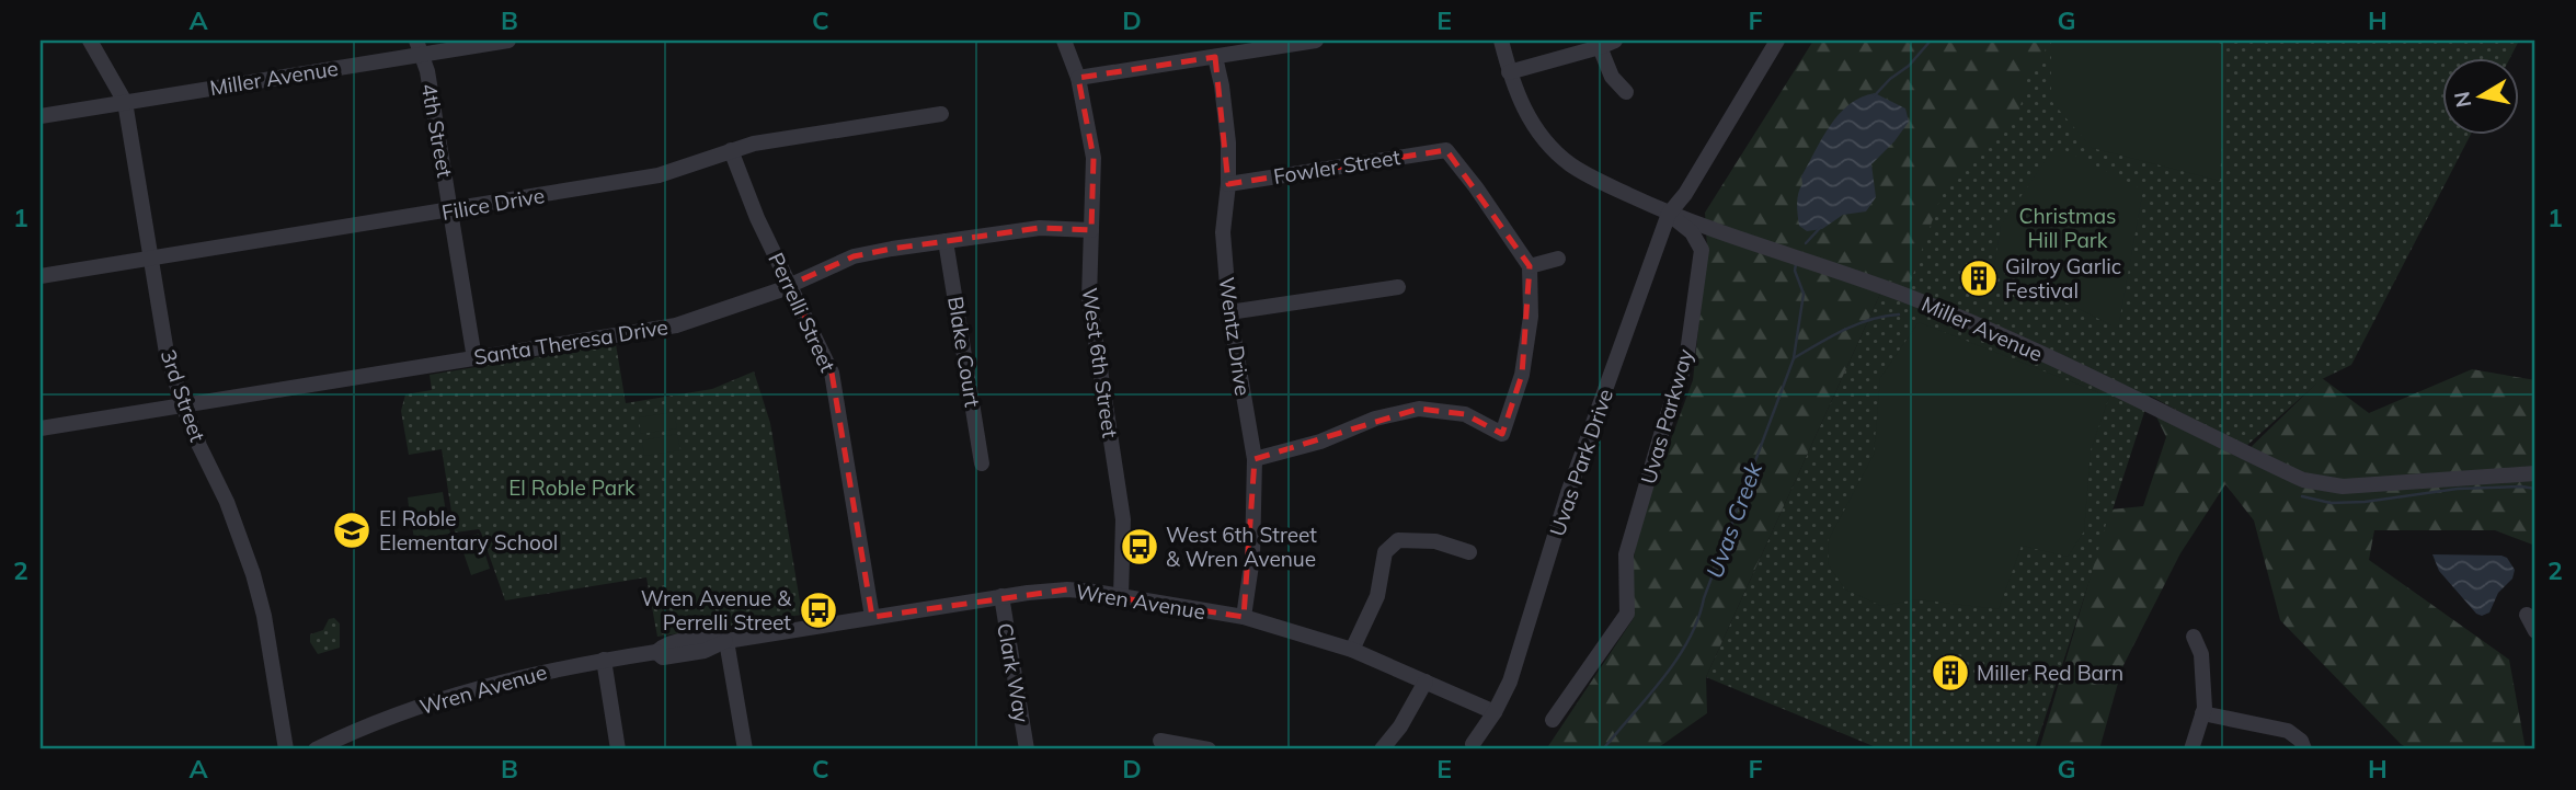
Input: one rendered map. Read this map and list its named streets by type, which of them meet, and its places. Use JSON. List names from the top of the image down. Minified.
{"streets":{"street":["Miller Avenue","4th Street","Fowler Street","Filice Drive","Perrelli Street","Wentz Drive","Santa Theresa Drive","Blake Court","West 6th Street","3rd Street","Uvas Parkway","Uvas Park Drive","Wren Avenue","Clark Way"]},"crossings":[["Miller Avenue","4th Street"],["Miller Avenue","3rd Street"],["Miller Avenue","Uvas Parkway"],["Miller Avenue","Uvas Park Drive"],["4th Street","Filice Drive"],["4th Street","Santa Theresa Drive"],["Fowler Street","Wentz Drive"],["Filice Drive","Perrelli Street"],["Filice Drive","3rd Street"],["Perrelli Street","Santa Theresa Drive"],["Perrelli Street","Wren Avenue"],["Wentz Drive","Wren Avenue"],["Santa Theresa Drive","Blake Court"],["Santa Theresa Drive","West 6th Street"],["Santa Theresa Drive","3rd Street"],["West 6th Street","Wren Avenue"],["Uvas Parkway","Uvas Park Drive"],["Uvas Park Drive","Wren Avenue"],["Wren Avenue","Clark Way"]],"water":["Uvas Creek"],"parks":["Christmas Hill Park","El Roble Park"],"places":{"building":["Gilroy Garlic Festival","Miller Red Barn"],"school or university":["El Roble Elementary School"],"bus stop":["West 6th Street & Wren Avenue","Wren Avenue & Perrelli Street"]},"north":"left","grid":{"columns":["A","B","C","D","E","F","G","H"],"rows":["1","2"]}}
